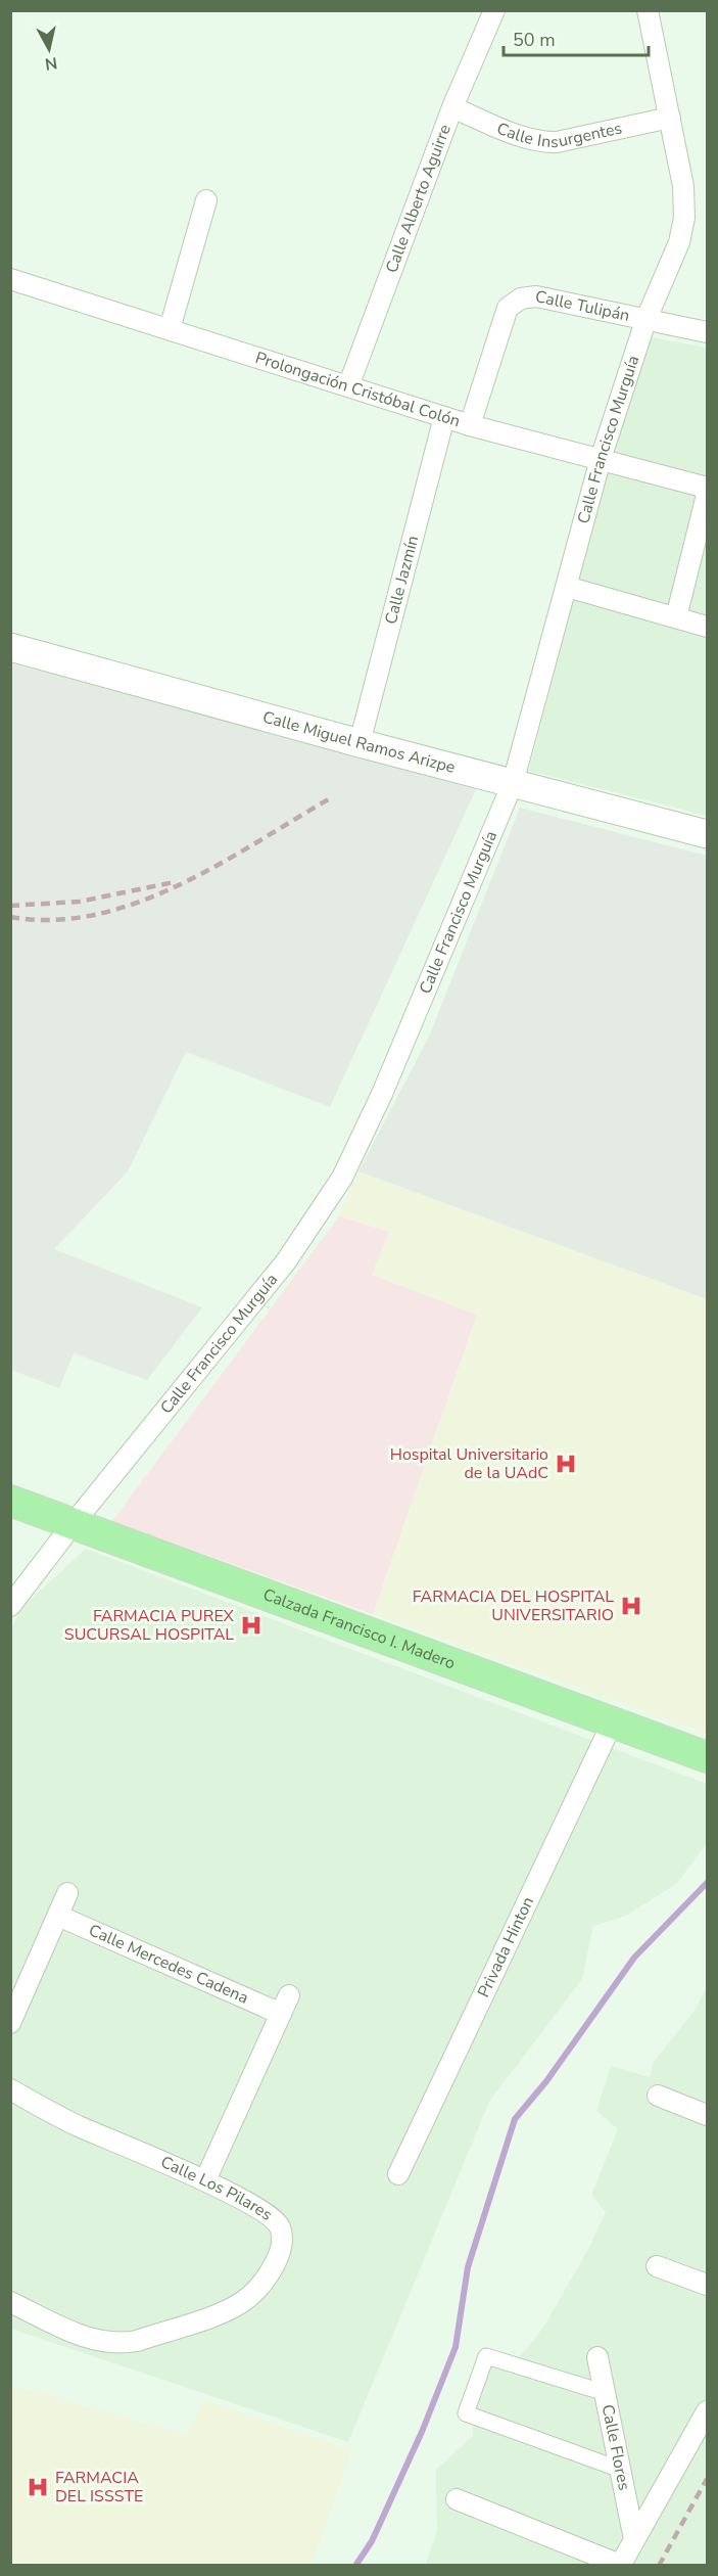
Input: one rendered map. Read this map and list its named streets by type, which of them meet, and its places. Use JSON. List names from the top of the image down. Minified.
{"streets":{"main road":["Calle Miguel Ramos Arizpe","Calzada Francisco I. Madero"],"street":["Calle Insurgentes","Calle Alberto Aguirre","Calle Tulipán","Prolongación Cristóbal Colón","Calle Francisco Murguía","Calle Jazmín","Privada Hinton","Calle Mercedes Cadena","Calle Los Pilares","Calle Flores"]},"crossings":[["Calle Insurgentes","Calle Alberto Aguirre"],["Calle Insurgentes","Calle Francisco Murguía"],["Calle Alberto Aguirre","Prolongación Cristóbal Colón"],["Calle Tulipán","Prolongación Cristóbal Colón"],["Calle Tulipán","Calle Francisco Murguía"],["Prolongación Cristóbal Colón","Calle Francisco Murguía"],["Prolongación Cristóbal Colón","Calle Jazmín"],["Calle Francisco Murguía","Calle Miguel Ramos Arizpe"],["Calle Francisco Murguía","Calzada Francisco I. Madero"],["Calle Jazmín","Calle Miguel Ramos Arizpe"],["Calzada Francisco I. Madero","Privada Hinton"]],"places":{"hospital":["Hospital Universitario de la UAdC","FARMACIA DEL HOSPITAL UNIVERSITARIO","FARMACIA PUREX SUCURSAL HOSPITAL","FARMACIA DEL ISSSTE"]},"scale_bar":"50 m","north":"bottom"}
